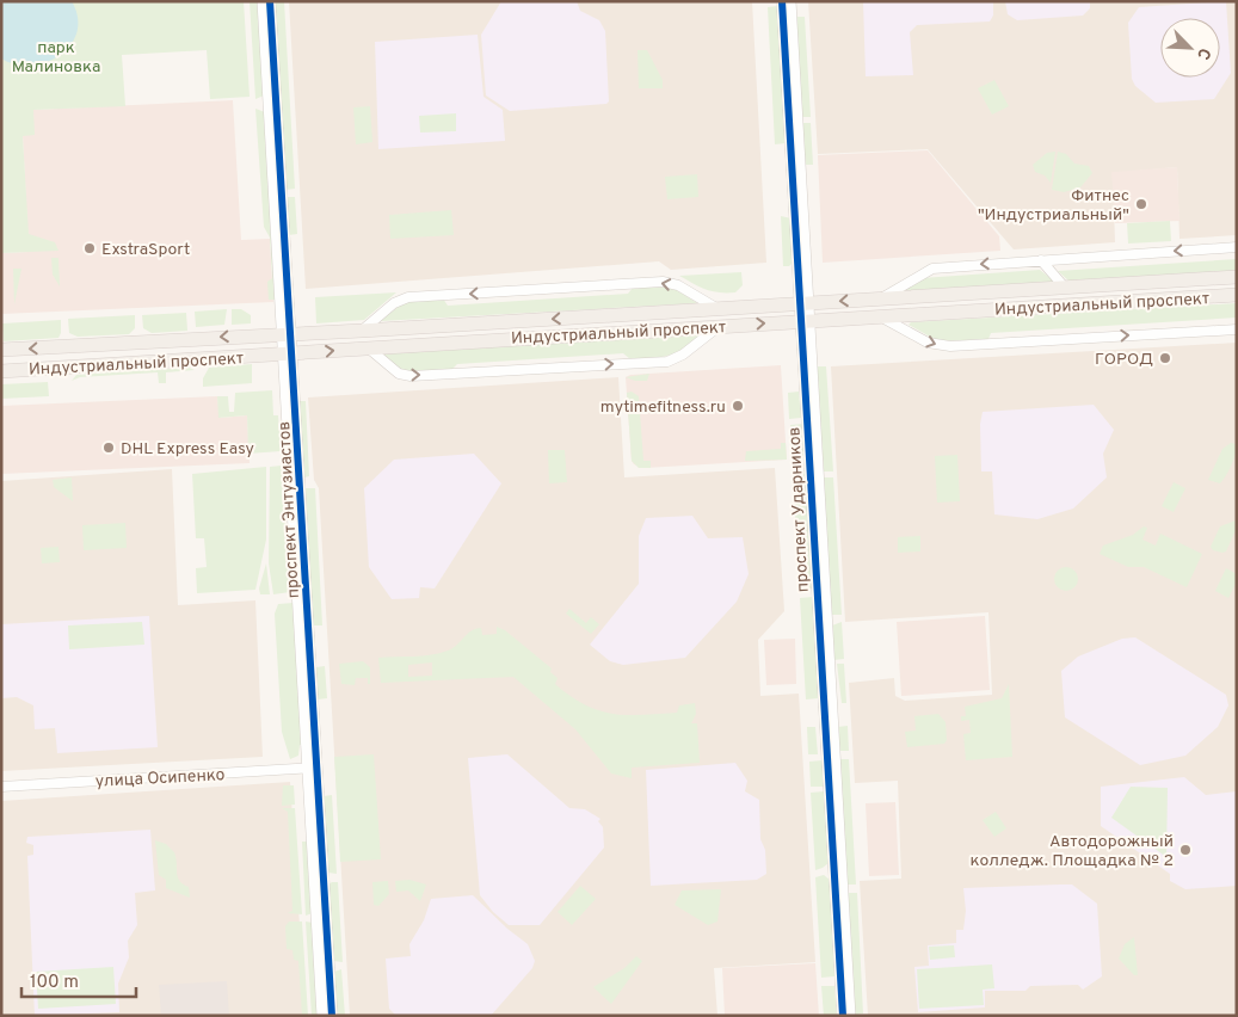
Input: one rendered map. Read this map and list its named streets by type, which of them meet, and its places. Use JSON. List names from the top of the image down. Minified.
{"streets":{"main road":["Индустриальный проспект"],"street":["проспект Энтузиастов","проспект Ударников","улица Осипенко"]},"crossings":[["Индустриальный проспект","проспект Энтузиастов"],["Индустриальный проспект","проспект Ударников"],["проспект Энтузиастов","улица Осипенко"]],"parks":["парк Малиновка"],"places":["Фитнес \"Индустриальный\"","ExstraSport","ГОРОД","mytimefitness.ru","DHL Express Easy","Автодорожный колледж. Площадка № 2"],"scale_bar":"100 m","north":"bottom right"}
